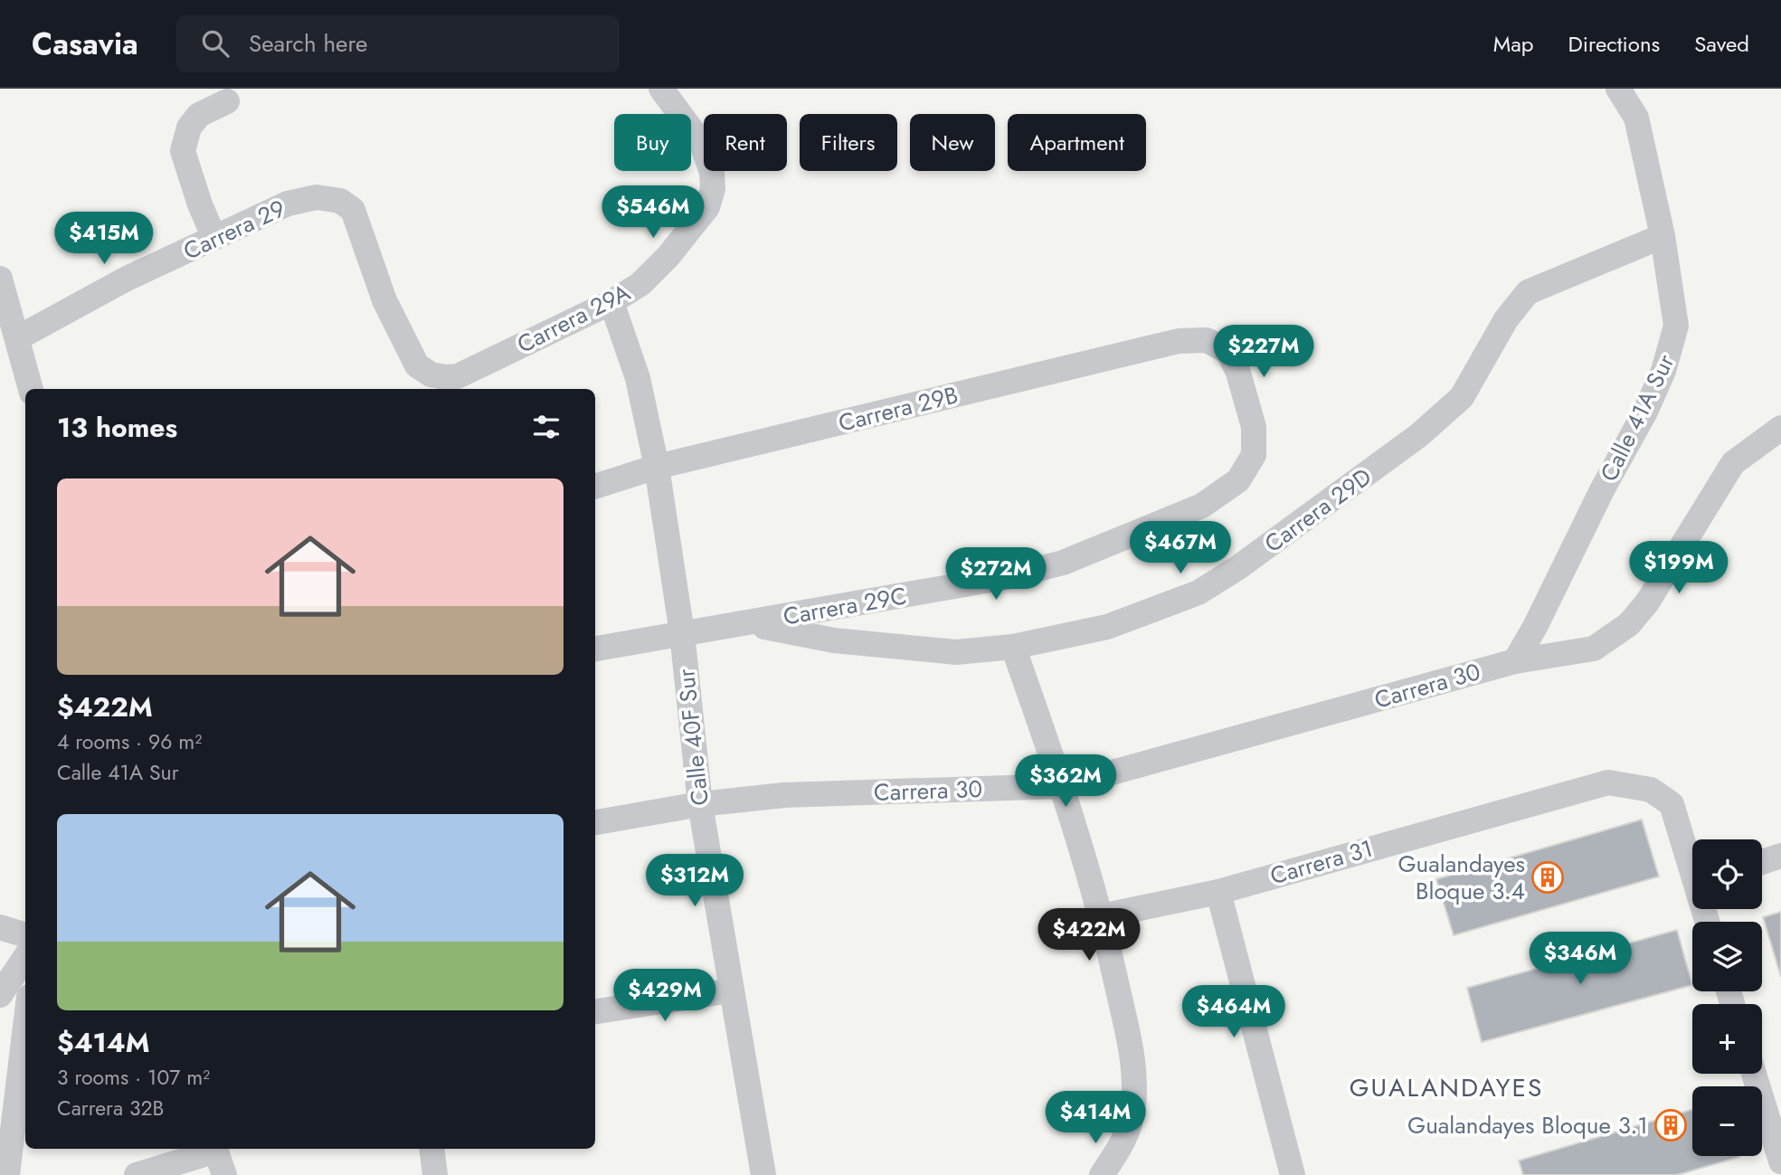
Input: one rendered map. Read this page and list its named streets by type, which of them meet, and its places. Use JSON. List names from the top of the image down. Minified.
{"streets":{"street":["Carrera 29","Carrera 29A","Carrera 29B","Calle 41A Sur","Carrera 29D","Carrera 29C","Carrera 30","Calle 40F Sur","Carrera 31"]},"crossings":[["Carrera 29","Carrera 29A"],["Carrera 29A","Calle 40F Sur"],["Carrera 29B","Carrera 29C"],["Carrera 29B","Calle 40F Sur"],["Calle 41A Sur","Carrera 29D"],["Calle 41A Sur","Carrera 30"],["Carrera 29D","Carrera 29C"],["Carrera 29C","Calle 40F Sur"],["Carrera 30","Calle 40F Sur"]],"districts":["GUALANDAYES"],"places":{"building":["Gualandayes Bloque 3.4","Gualandayes Bloque 3.1"]},"page":{"header":"Casavia","search":"Search here","nav":["Map","Directions","Saved"],"chip":["Buy","Rent","Filters","New","Apartment"],"price":["$546M","$415M","$227M","$467M","$199M","$272M","$362M","$312M","$422M","$346M","$429M","$464M","$414M"],"heading":"13 homes","list":[{"name":"$422M","note":"4 rooms · 96 m² · Calle 41A Sur"},{"name":"$414M","note":"3 rooms · 107 m² · Carrera 32B"}],"map_buttons":["+","−"]}}
